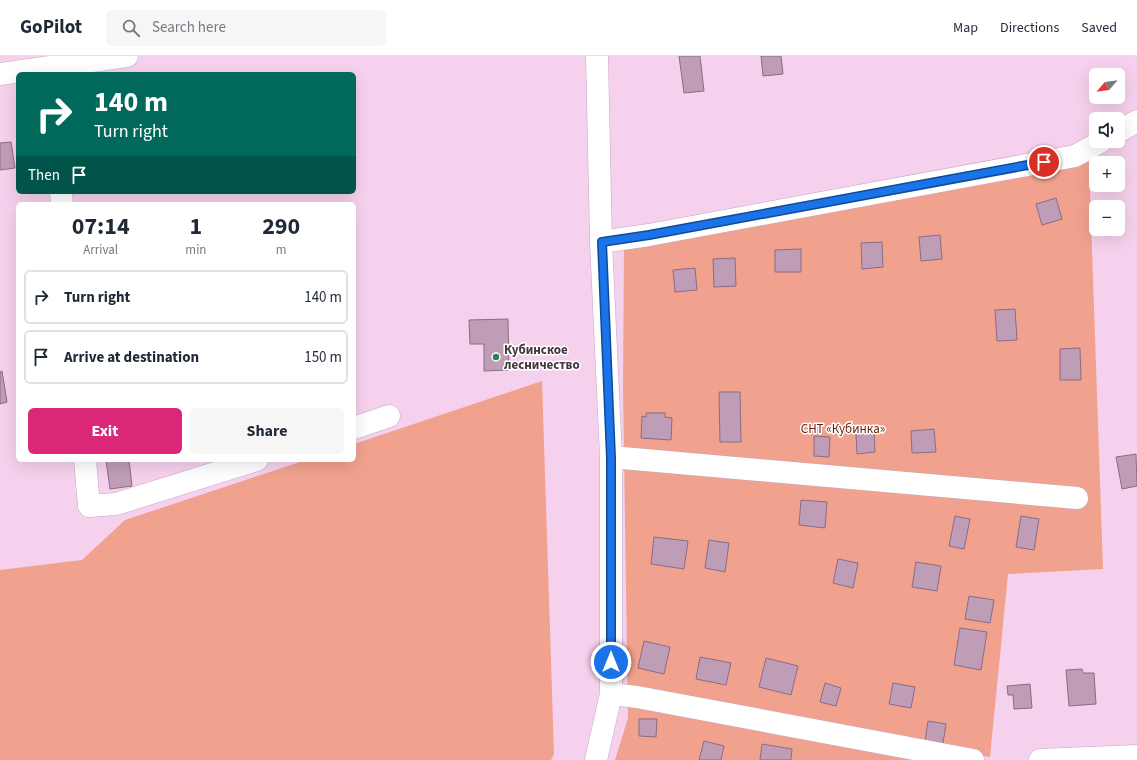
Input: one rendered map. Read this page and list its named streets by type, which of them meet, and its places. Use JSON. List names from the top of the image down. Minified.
{"parks":["СНТ «Кубинка»"],"places":["Кубинское лесничество"],"north":"bottom left","page":{"header":"GoPilot","search":"Search here","nav":["Map","Directions","Saved"],"map_buttons":["+","−"],"turn":["140 m","Turn right"],"then":"Then","eta":["07:14","Arrival","1","min","290","m"],"list":[{"name":"Turn right","value":"140 m"},{"name":"Arrive at destination","value":"150 m"}],"buttons":["Exit","Share"]}}
